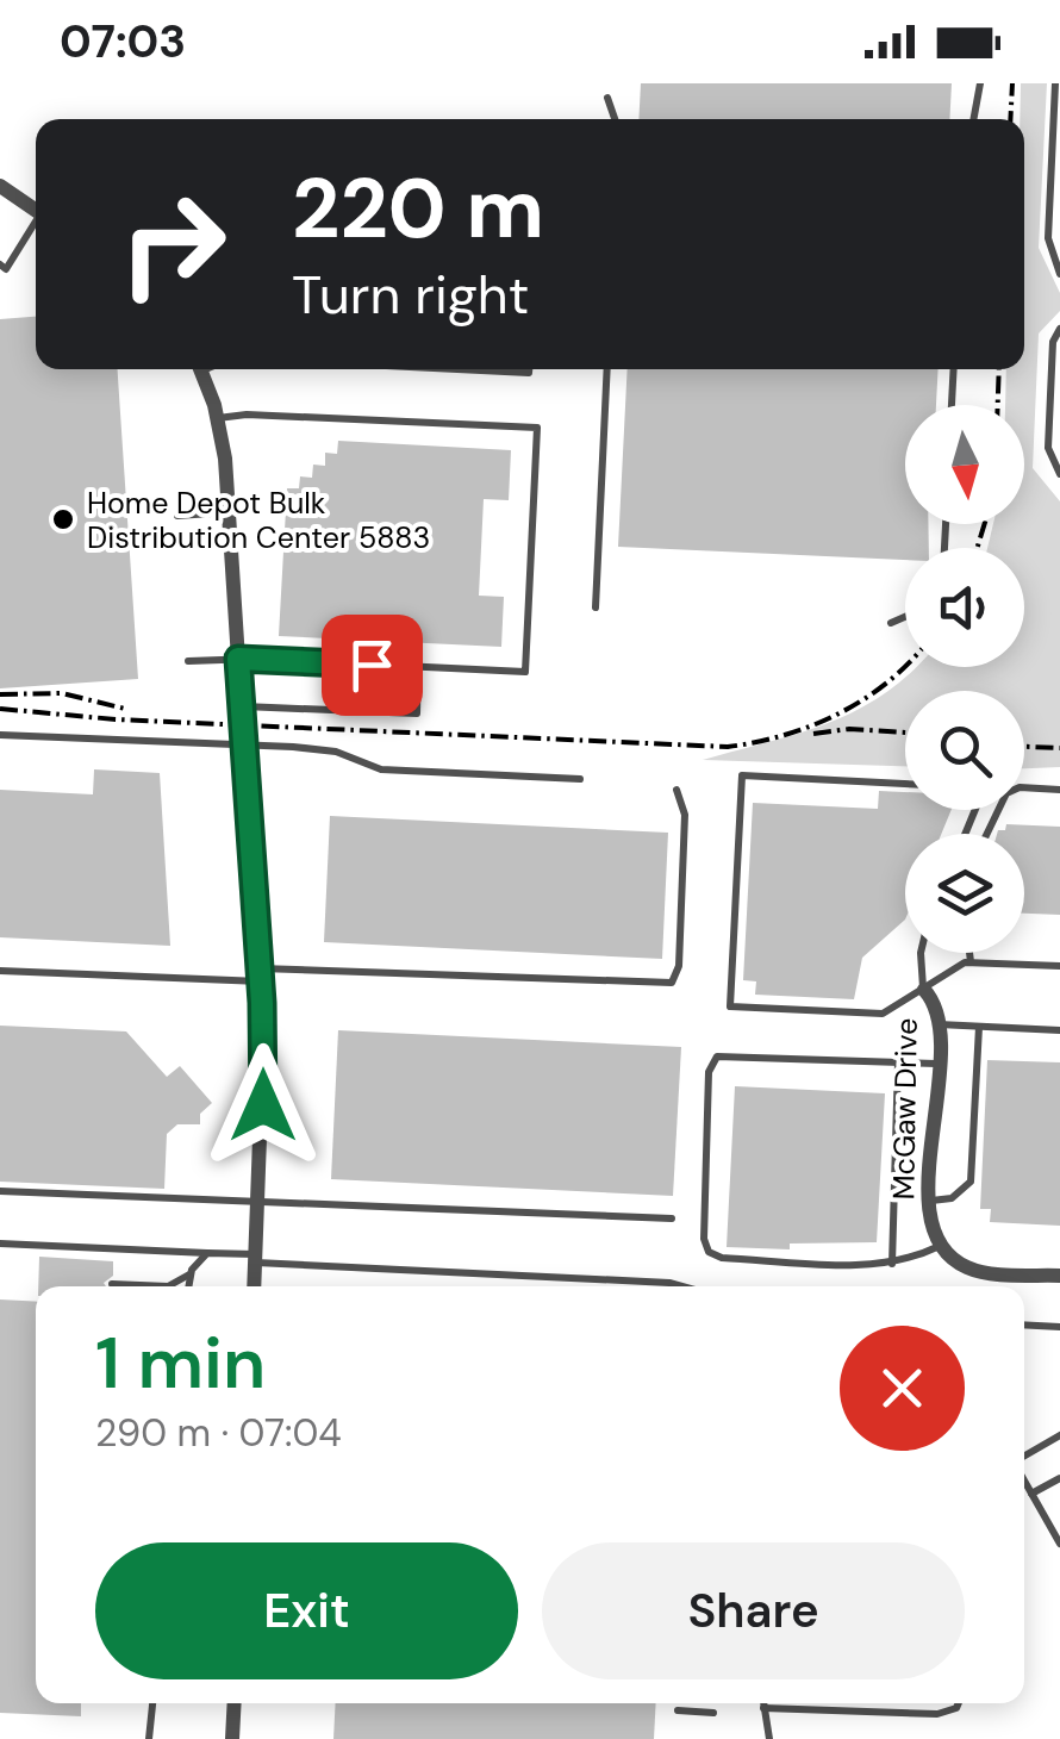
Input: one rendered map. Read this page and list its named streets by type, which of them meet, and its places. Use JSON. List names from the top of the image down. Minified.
{"streets":{"street":["McGaw Drive"]},"places":["Home Depot Bulk Distribution Center 5883"],"north":"bottom","page":{"status":"07:03","turn":["220 m","Turn right"],"heading":["1 min","290 m · 07:04"],"buttons":["Exit","Share"]}}
